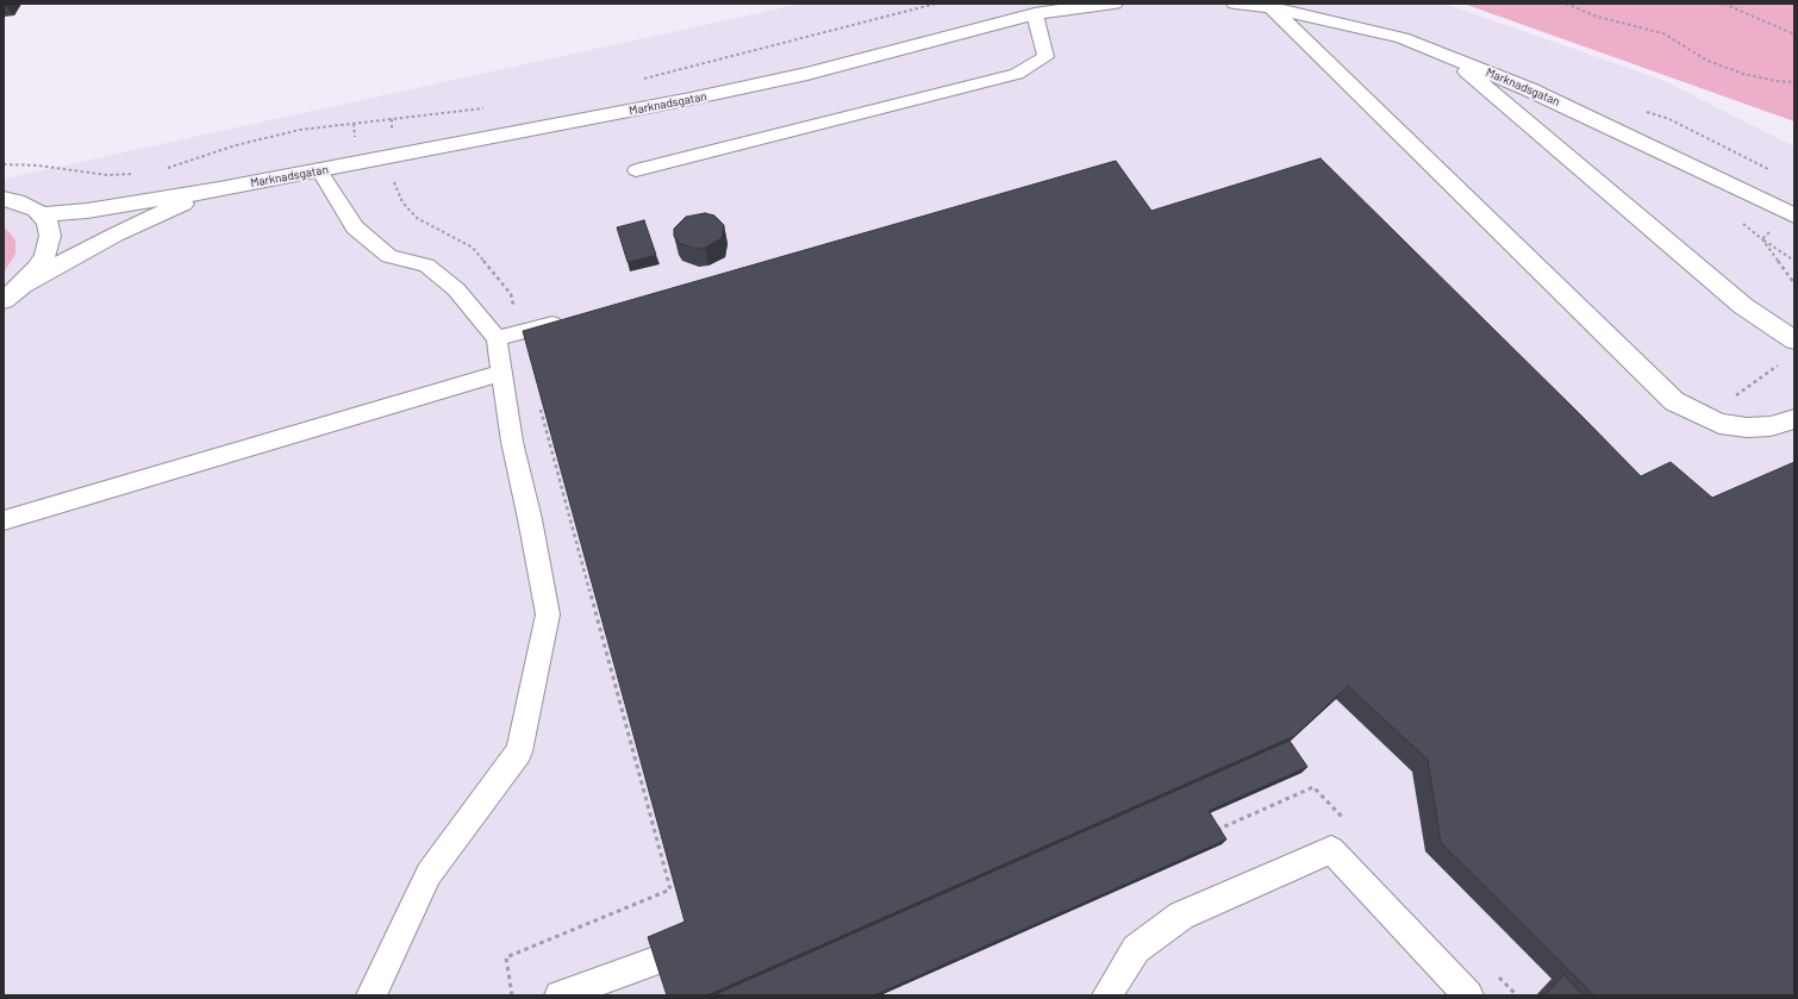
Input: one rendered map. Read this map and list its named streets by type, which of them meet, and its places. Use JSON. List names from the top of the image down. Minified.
{"streets":{"street":["Marknadsgatan"]}}
